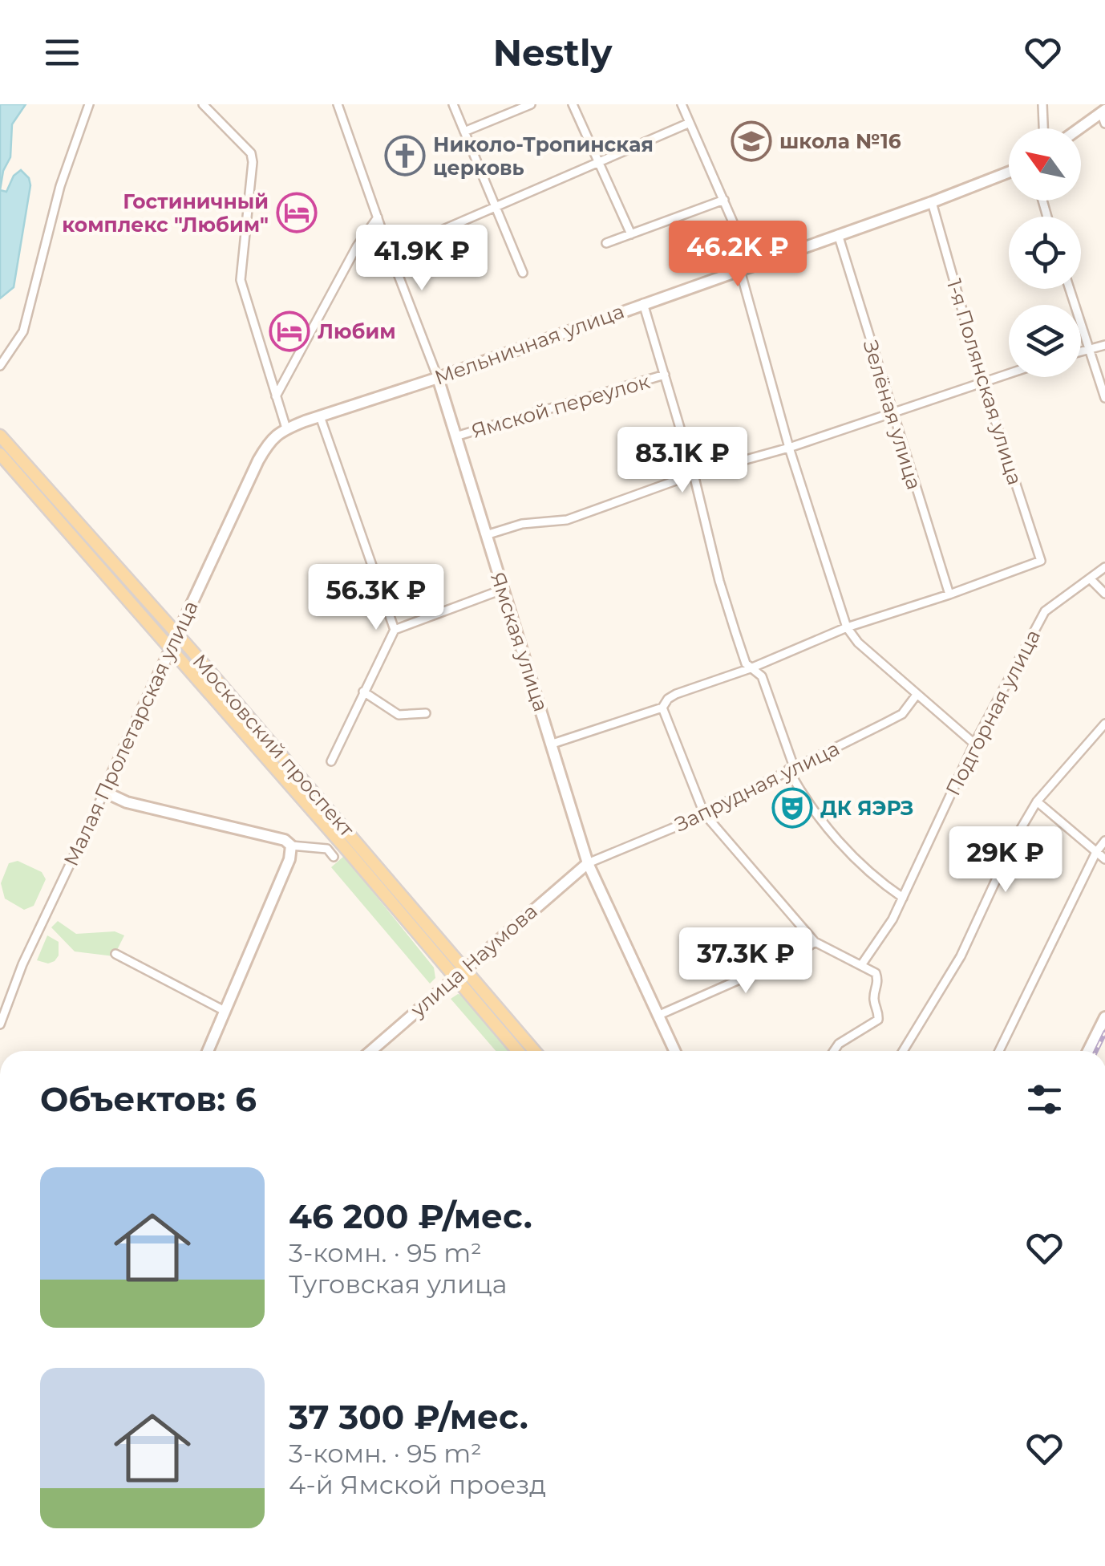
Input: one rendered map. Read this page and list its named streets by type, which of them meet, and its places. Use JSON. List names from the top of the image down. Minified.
{"streets":{"main road":["Московский проспект"],"street":["Мельничная улица","1-я Полянская улица","Ямской переулок","Зелёная улица","Ямская улица","Подгорная улица","Малая Пролетарская улица","Запрудная улица","улица Наумова"]},"crossings":[["Мельничная улица","1-я Полянская улица"],["Мельничная улица","Зелёная улица"],["Мельничная улица","Ямская улица"],["Мельничная улица","Малая Пролетарская улица"],["1-я Полянская улица","Зелёная улица"],["Ямской переулок","Ямская улица"],["Ямская улица","Запрудная улица"],["Ямская улица","улица Наумова"],["Малая Пролетарская улица","Московский проспект"],["Московский проспект","улица Наумова"],["Запрудная улица","улица Наумова"]],"places":{"school or university":["школа №16"],"church":["Николо-Тропинская церковь"],"hotel":["Гостиничный комплекс \"Любим\"","Любим"],"theatre":["ДК ЯЭРЗ"]},"north":"top left","page":{"header":"Nestly","price":["46.2K ₽","41.9K ₽","83.1K ₽","56.3K ₽","29K ₽","37.3K ₽"],"heading":"Объектов: 6","list":[{"name":"46 200 ₽/мес.","note":"3-комн. · 95 m² · Туговская улица"},{"name":"37 300 ₽/мес.","note":"3-комн. · 95 m² · 4-й Ямской проезд"}]}}
